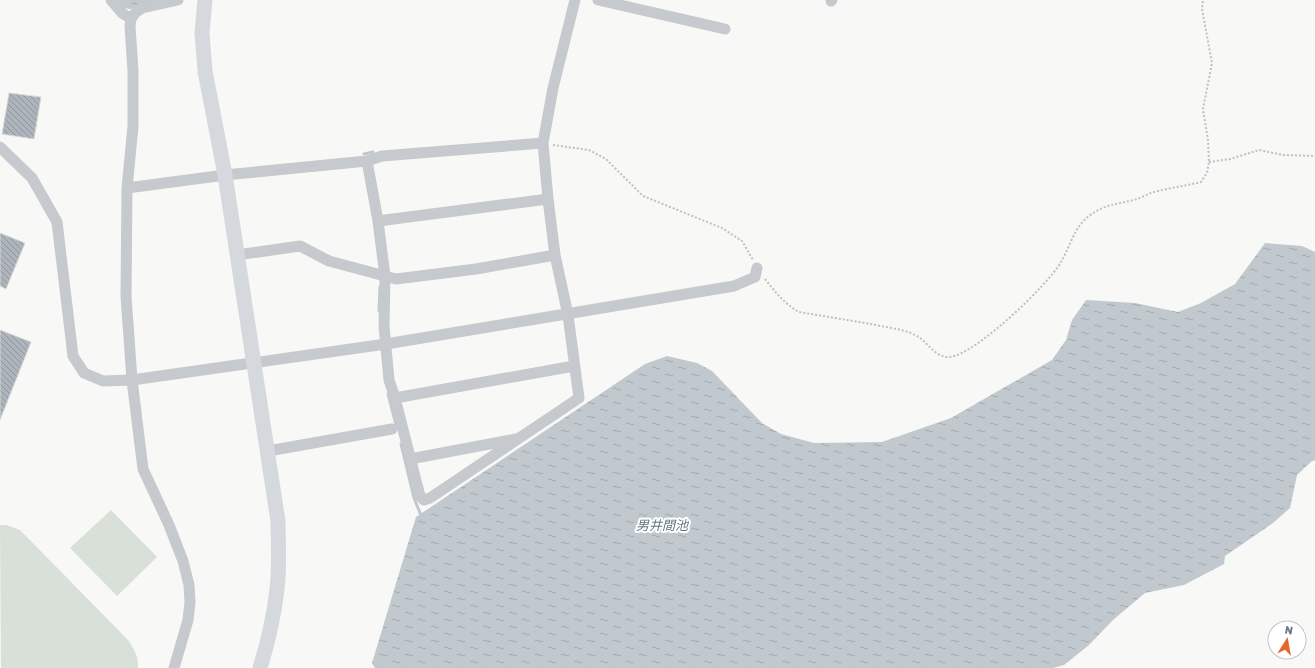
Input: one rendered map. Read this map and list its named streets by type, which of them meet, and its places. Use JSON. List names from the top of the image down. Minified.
{"water":["男井間池"],"north":"top"}
